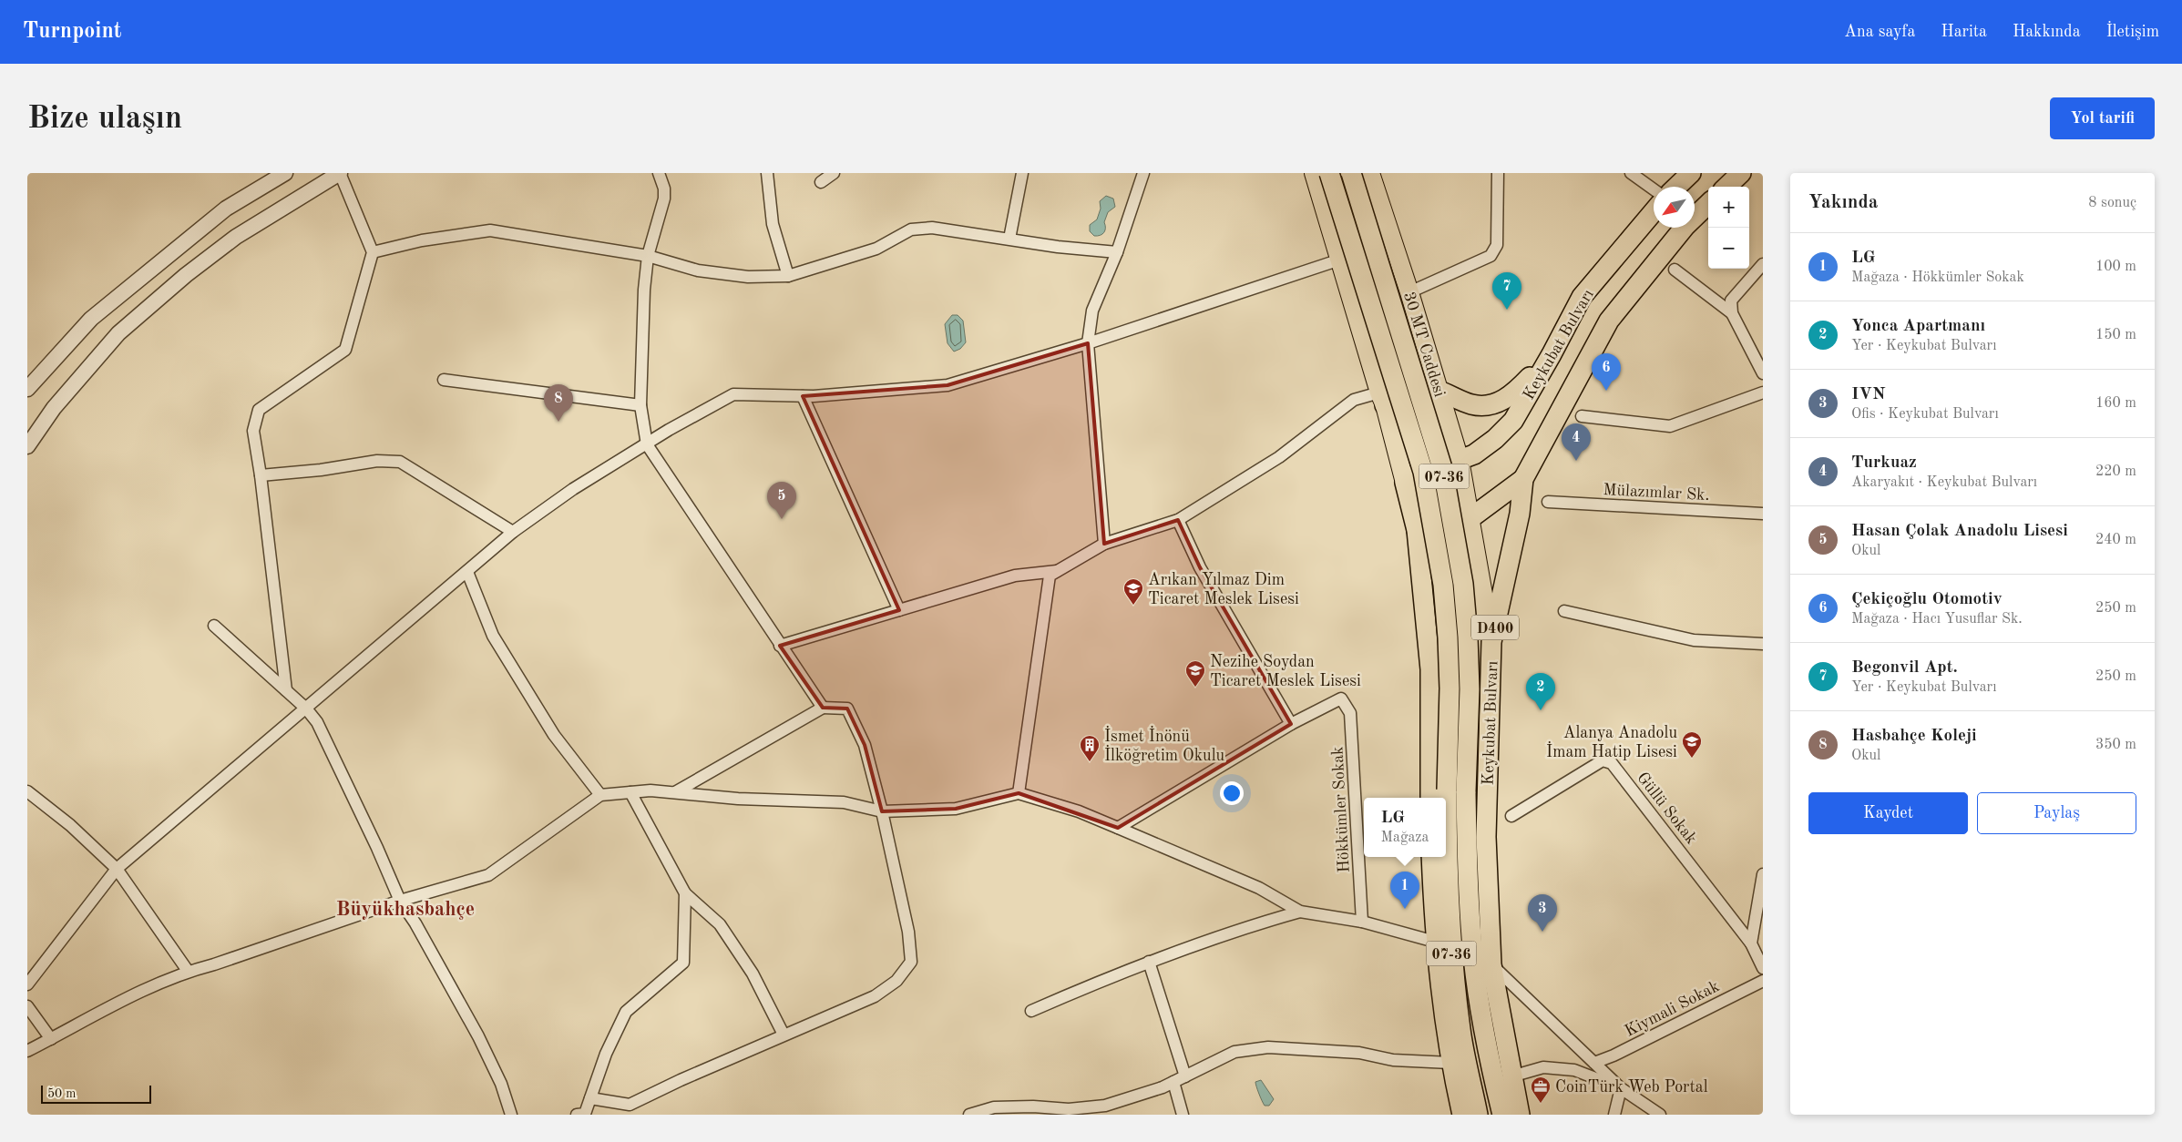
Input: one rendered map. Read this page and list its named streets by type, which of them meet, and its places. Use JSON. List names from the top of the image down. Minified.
{"streets":{"highway":["Keykubat Bulvarı","07-36","D400"],"main road":["30 MT Caddesi"],"street":["Mülazımlar Sk.","Güllü Sokak","Hökkümler Sokak","Kiymali Sokak"]},"crossings":[["30 MT Caddesi","Keykubat Bulvarı"],["Keykubat Bulvarı","07-36"]],"districts":["Büyükhasbahçe"],"places":{"school or university":["Arıkan Yılmaz Dim Ticaret Meslek Lisesi","Nezihe Soydan Ticaret Meslek Lisesi","Alanya Anadolu İmam Hatip Lisesi"],"building":["İsmet İnönü İlköğretim Okulu"],"office":["CoinTürk Web Portal"]},"scale_bar":"50 m","north":"bottom left","page":{"header":"Turnpoint","nav":["Ana sayfa","Harita","Hakkında","İletişim"],"buttons":["Yol tarifi",["Kaydet","Paylaş"]],"title":"Bize ulaşın","heading":["Yakında","8 sonuç"],"map_buttons":["+","−"],"list":[{"mark":"1","name":"LG","note":"Mağaza · Hökkümler Sokak","value":"100 m"},{"mark":"2","name":"Yonca Apartmanı","note":"Yer · Keykubat Bulvarı","value":"150 m"},{"mark":"3","name":"IVN","note":"Ofis · Keykubat Bulvarı","value":"160 m"},{"mark":"4","name":"Turkuaz","note":"Akaryakıt · Keykubat Bulvarı","value":"220 m"},{"mark":"5","name":"Hasan Çolak Anadolu Lisesi","note":"Okul","value":"240 m"},{"mark":"6","name":"Çekiçoğlu Otomotiv","note":"Mağaza · Hacı Yusuflar Sk.","value":"250 m"},{"mark":"7","name":"Begonvil Apt.","note":"Yer · Keykubat Bulvarı","value":"250 m"},{"mark":"8","name":"Hasbahçe Koleji","note":"Okul","value":"350 m"}],"pins":["7","6","8","4","5","2","1","3"],"popup":["LG","Mağaza"],"scale":"50 m"}}
